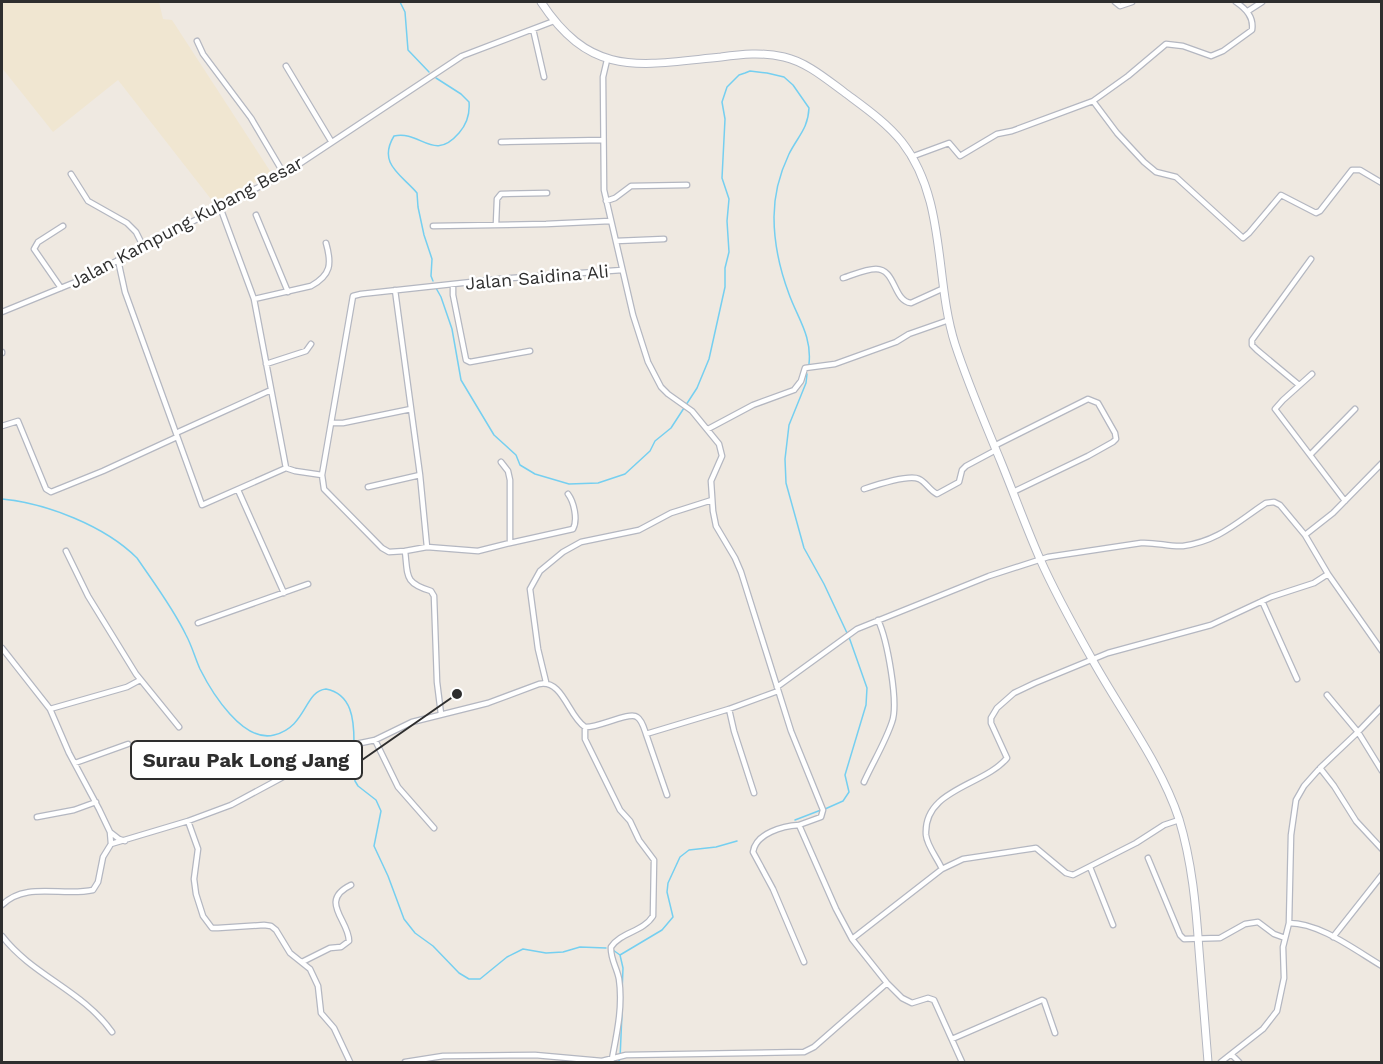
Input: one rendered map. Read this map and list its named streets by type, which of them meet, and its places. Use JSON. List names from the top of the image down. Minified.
{"streets":{"street":["Jalan Kampung Kubang Besar","Jalan Saidina Ali"]},"places":["Surau Pak Long Jang"]}
